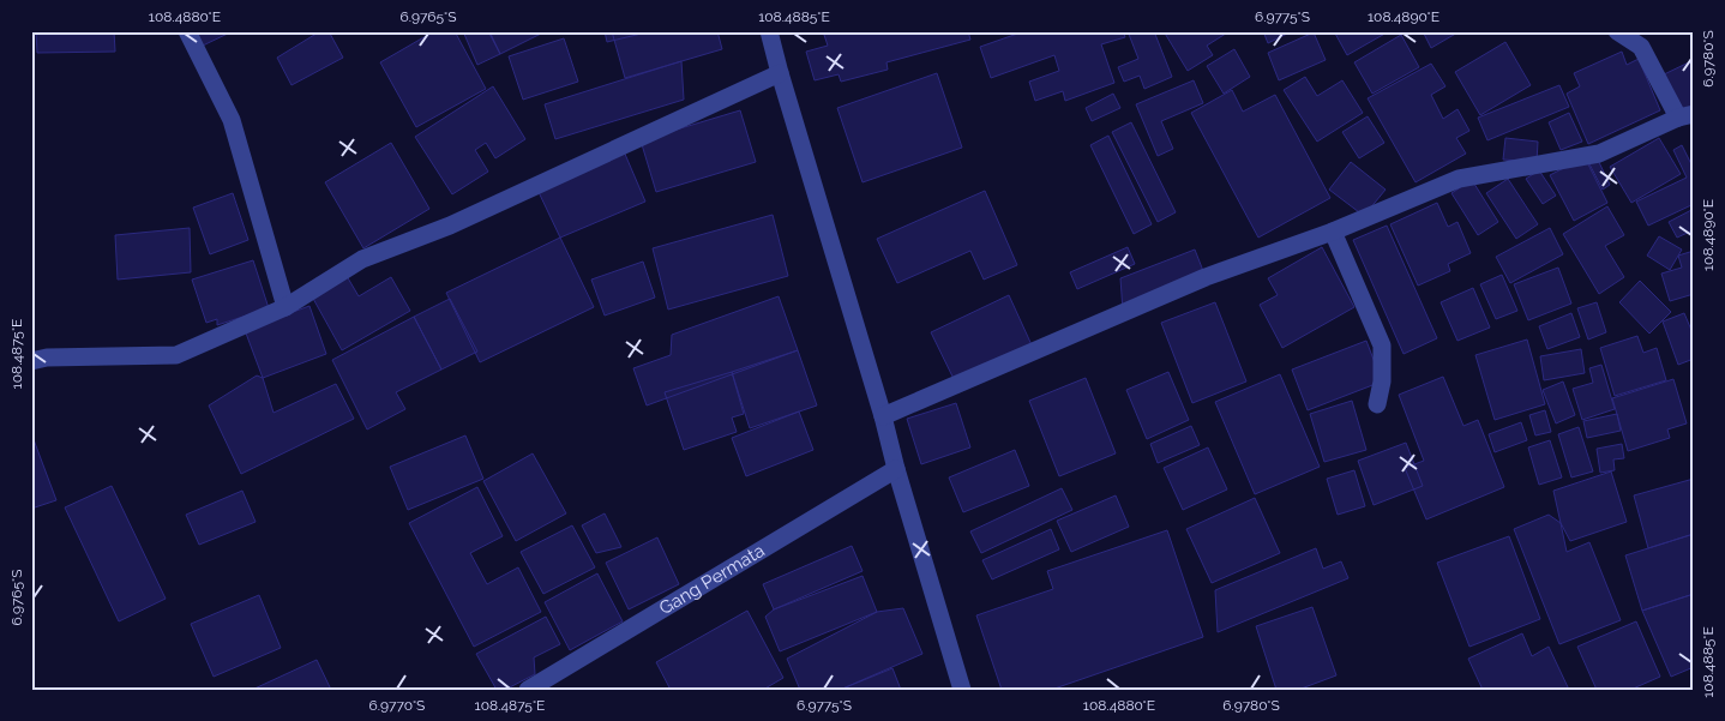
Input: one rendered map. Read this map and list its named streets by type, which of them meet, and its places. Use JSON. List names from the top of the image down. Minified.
{"streets":{"street":["Gang Permata"]},"coordinates":["108.4880°E","6.9765°S","108.4885°E","6.9775°S","108.4890°E","6.9780°S","108.4875°E","6.9770°S"]}
